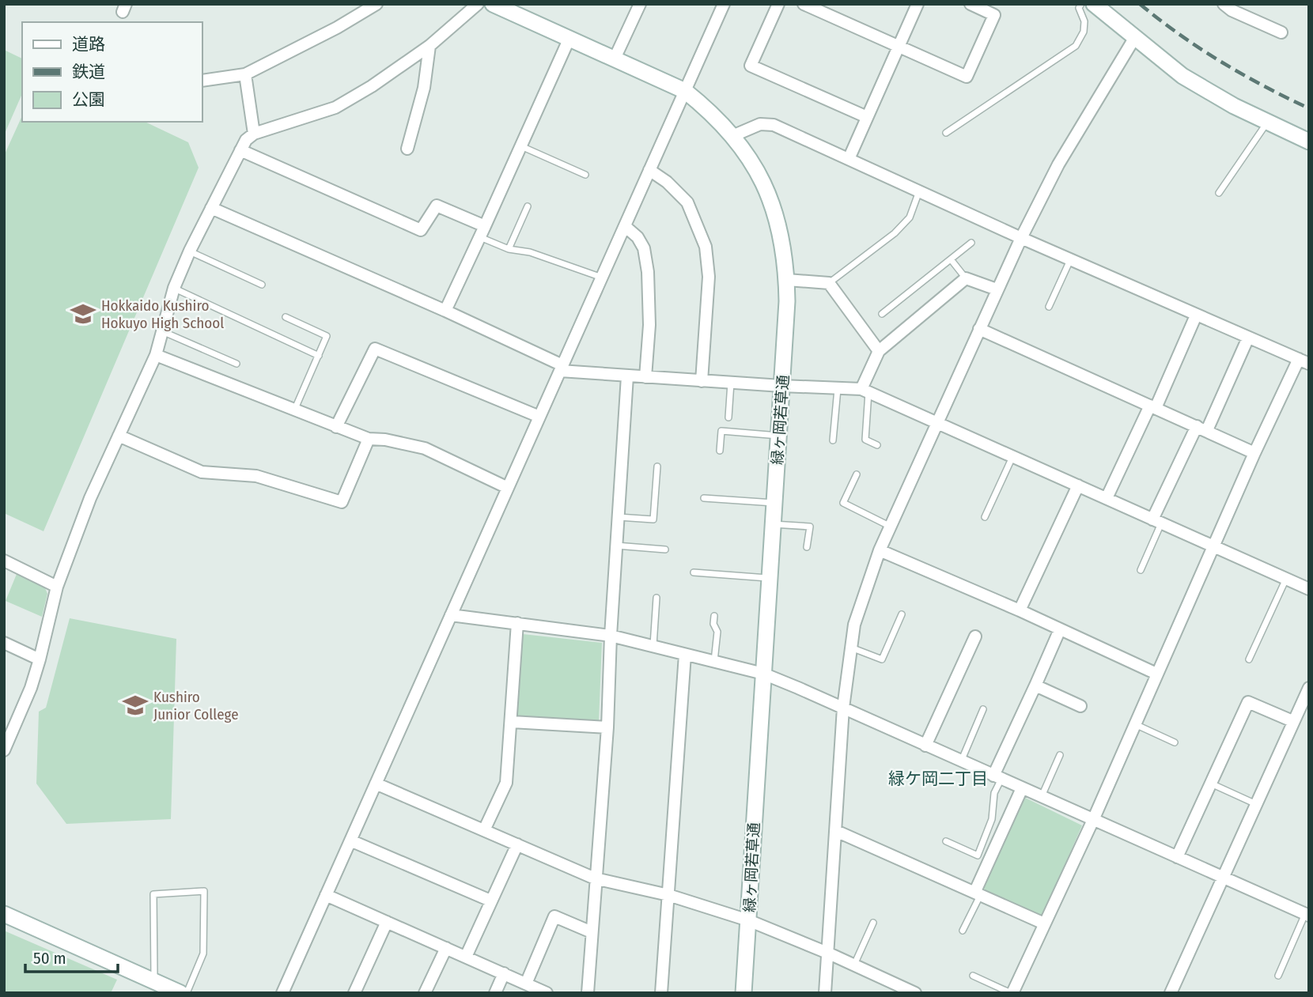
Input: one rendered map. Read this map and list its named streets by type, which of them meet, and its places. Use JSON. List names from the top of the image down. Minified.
{"streets":{"street":["緑ヶ岡若草通"]},"districts":["緑ケ岡二丁目"],"places":{"school or university":["Hokkaido Kushiro Hokuyo High School","Kushiro Junior College"]},"legend":["道路","鉄道","公園"],"scale_bar":"50 m"}
